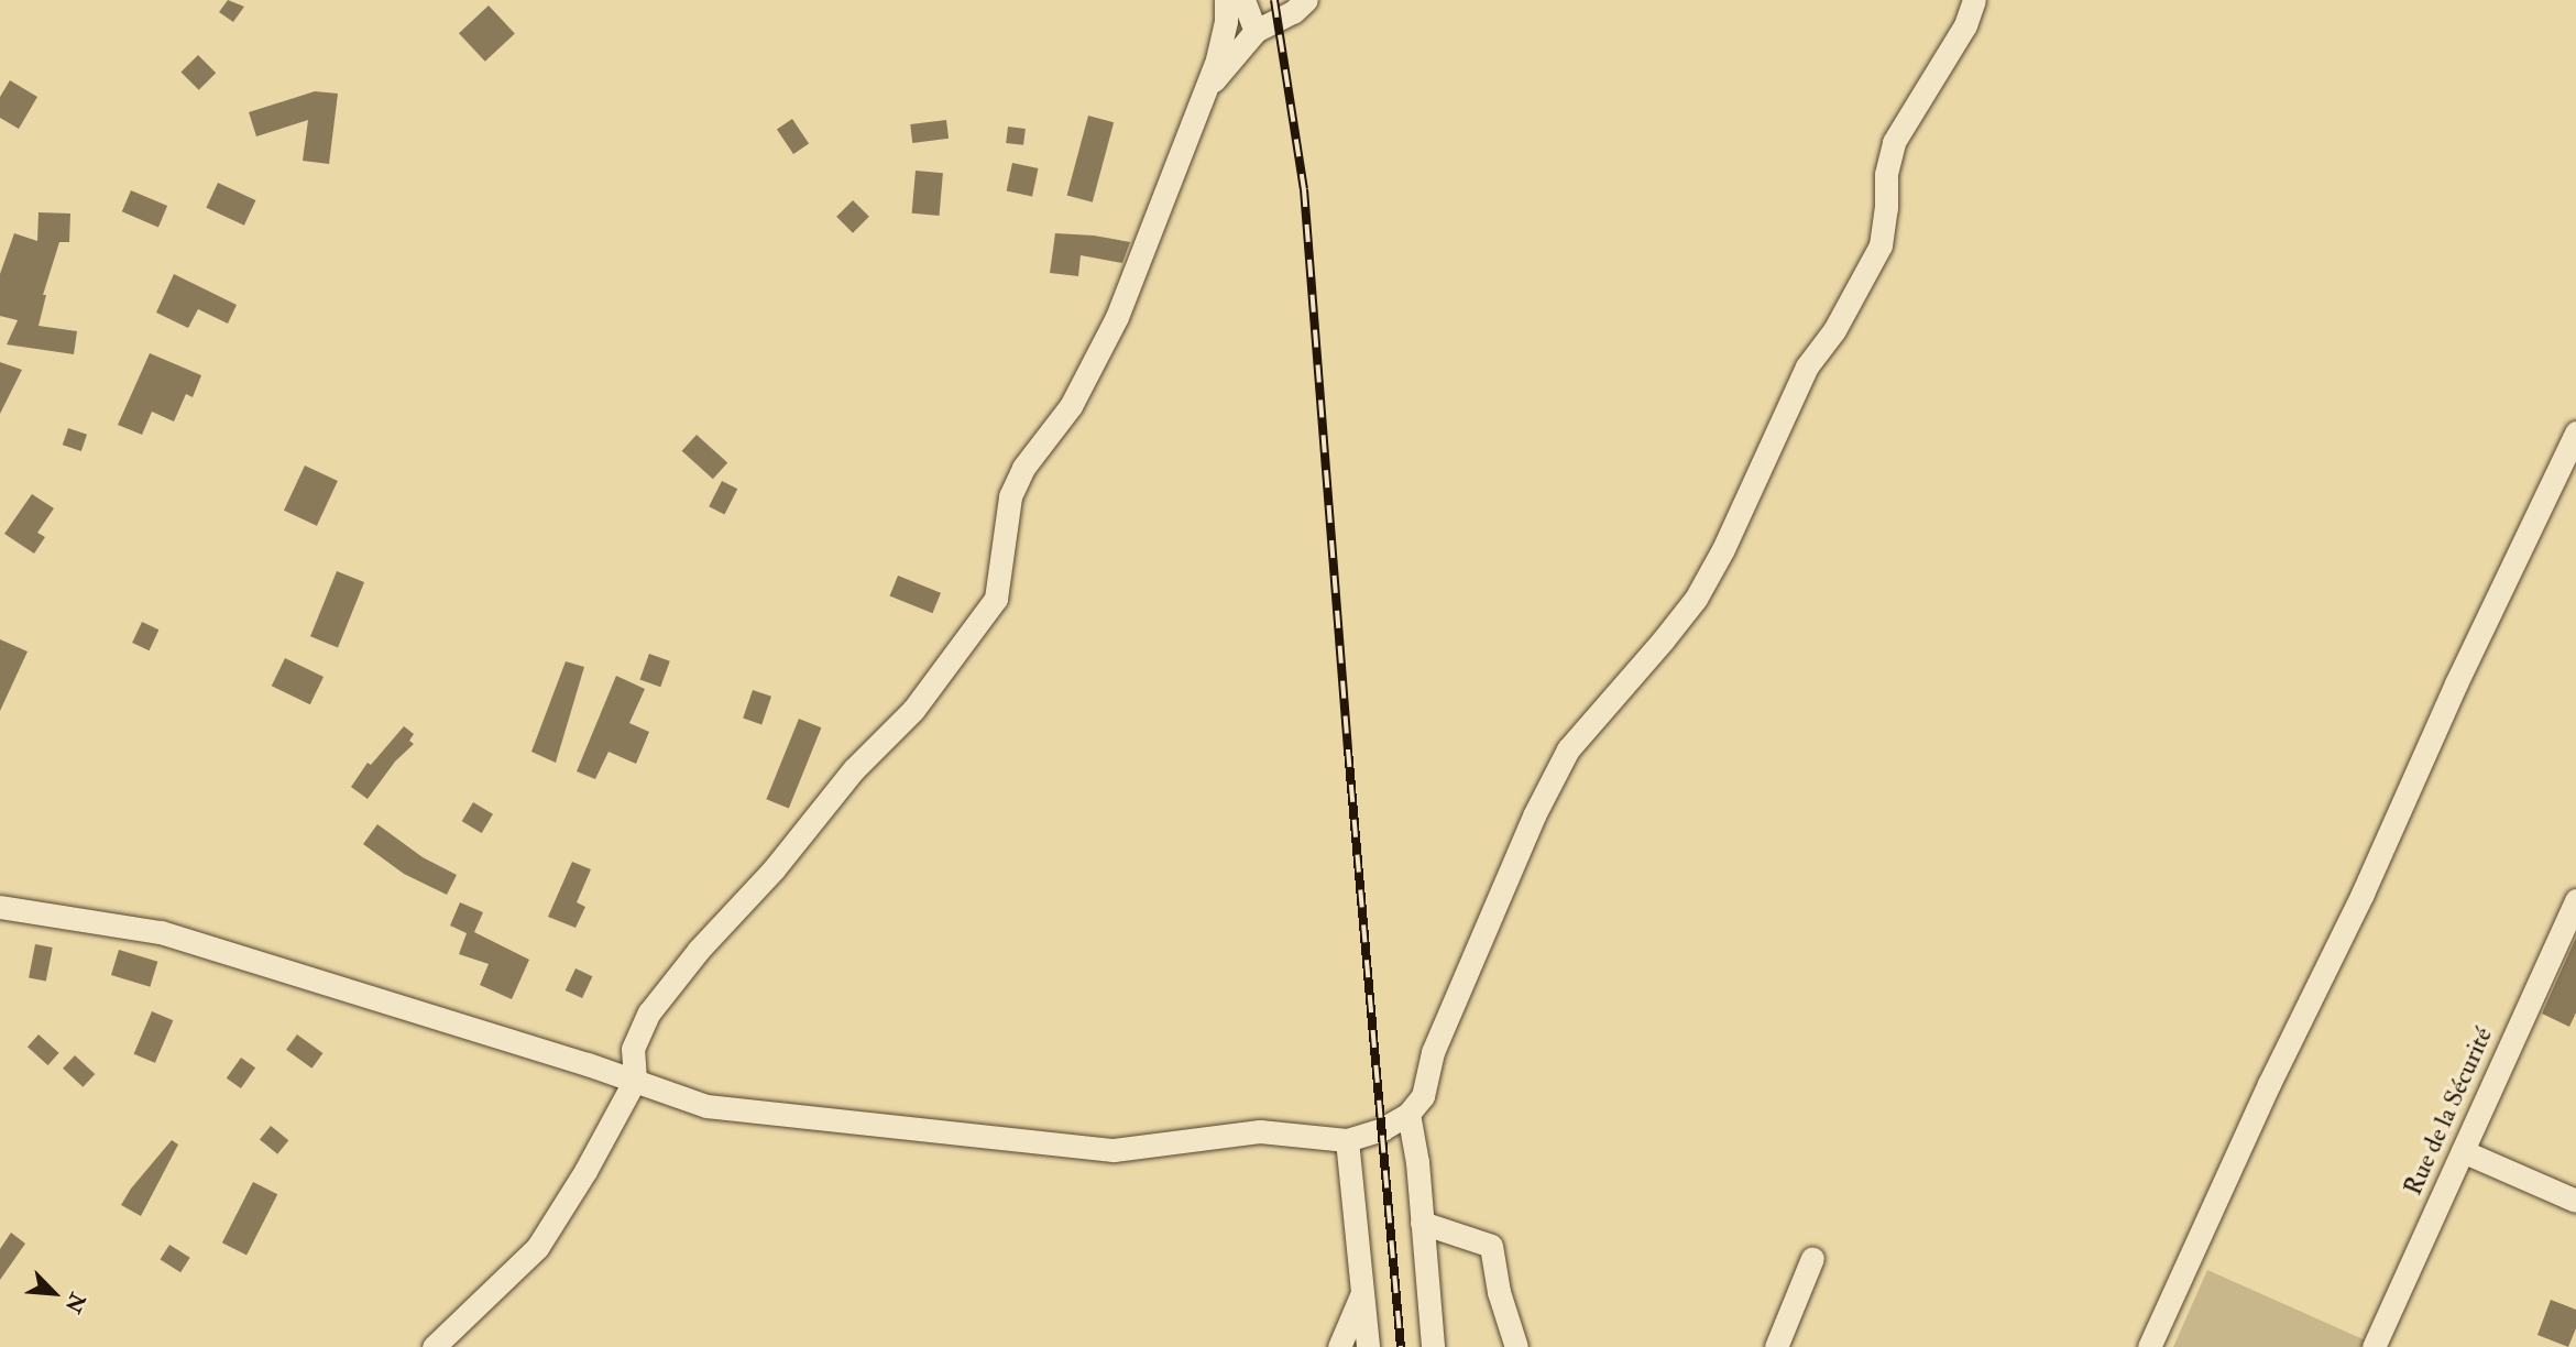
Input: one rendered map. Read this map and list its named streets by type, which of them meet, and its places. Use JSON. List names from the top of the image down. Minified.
{"streets":{"street":["Rue de la Sécurité"]},"north":"bottom right"}
